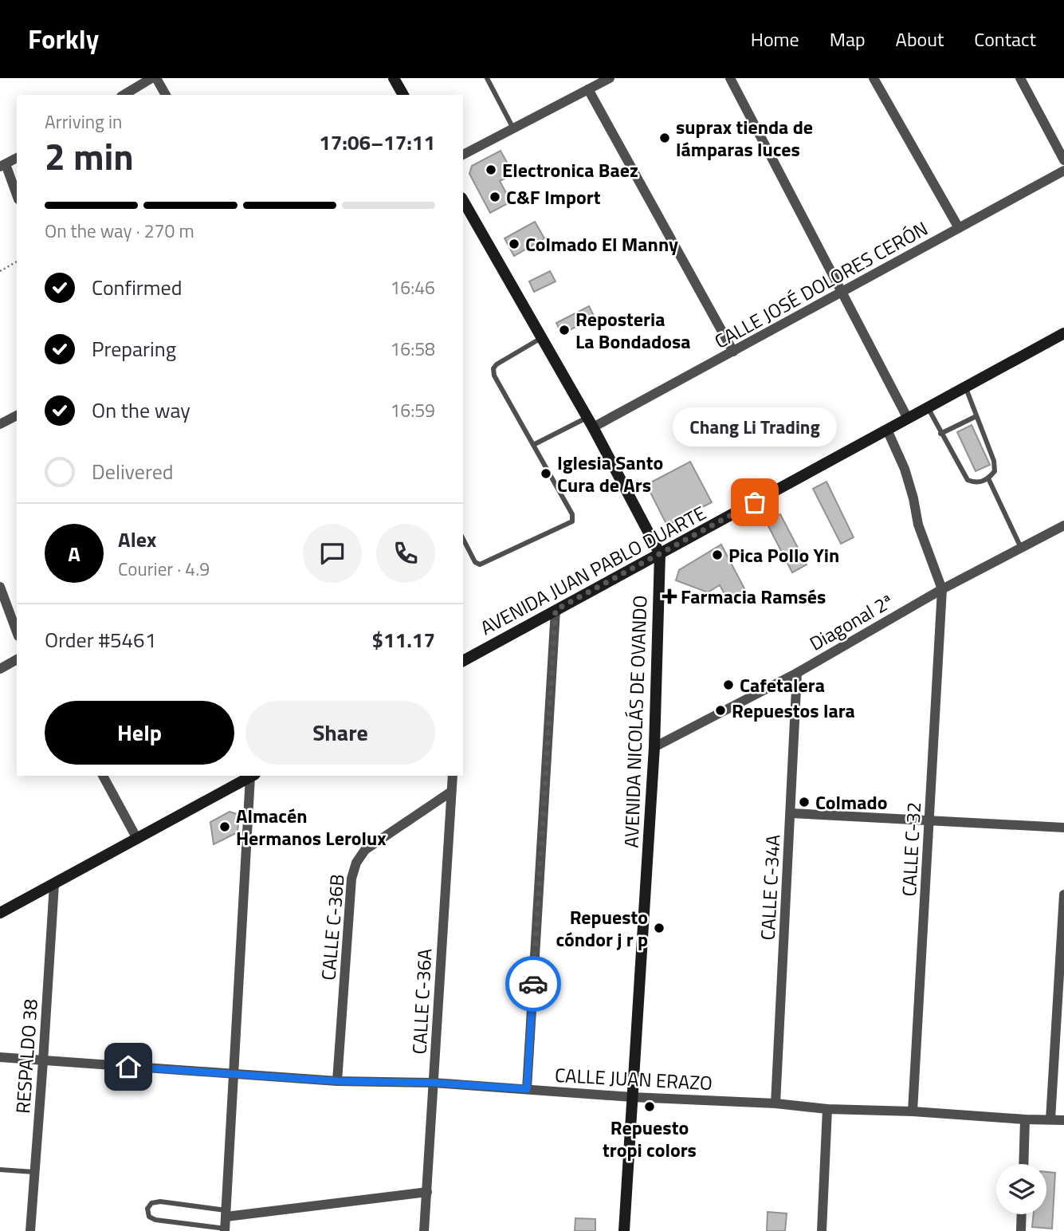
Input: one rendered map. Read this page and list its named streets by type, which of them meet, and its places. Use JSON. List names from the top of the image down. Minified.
{"streets":{"main road":["AVENIDA JUAN PABLO DUARTE","AVENIDA NICOLÁS DE OVANDO"],"street":["CALLE JOSÉ DOLORES CERÓN","Diagonal 2ª","CALLE C-32","CALLE C-34A","CALLE C-36B","CALLE C-36A","RESPALDO 38","CALLE JUAN ERAZO"]},"crossings":[["CALLE JOSÉ DOLORES CERÓN","AVENIDA NICOLÁS DE OVANDO"],["AVENIDA JUAN PABLO DUARTE","AVENIDA NICOLÁS DE OVANDO"],["Diagonal 2ª","AVENIDA NICOLÁS DE OVANDO"],["Diagonal 2ª","CALLE C-32"],["Diagonal 2ª","CALLE C-34A"],["AVENIDA NICOLÁS DE OVANDO","CALLE JUAN ERAZO"],["CALLE C-32","CALLE JUAN ERAZO"],["CALLE C-34A","CALLE JUAN ERAZO"],["CALLE C-36B","CALLE C-36A"],["CALLE C-36B","CALLE JUAN ERAZO"],["CALLE C-36A","CALLE JUAN ERAZO"],["RESPALDO 38","CALLE JUAN ERAZO"]],"places":{"other":["suprax tienda de lámparas luces","Electronica Baez","C&F Import","Colmado El Manny","Reposteria La Bondadosa","Iglesia Santo Cura de Ars","Chang Li Trading","Pica Pollo Yin","Cafetalera","Repuestos lara","Colmado","Almacén Hermanos Lerolux","Repuesto cóndor j r p","Repuesto tropi colors"],"health":["Farmacia Ramsés"]},"page":{"header":"Forkly","nav":["Home","Map","About","Contact"],"heading":["2 min","Arriving in","17:06–17:11"],"panel":["Alex","Courier · 4.9","Order #5461","$11.17"],"bar":"On the way · 270 m","list":[["Confirmed","16:46"],["Preparing","16:58"],["On the way","16:59"],"Delivered"],"bubble":"Chang Li Trading","round":"A","buttons":["Help","Share"]}}
